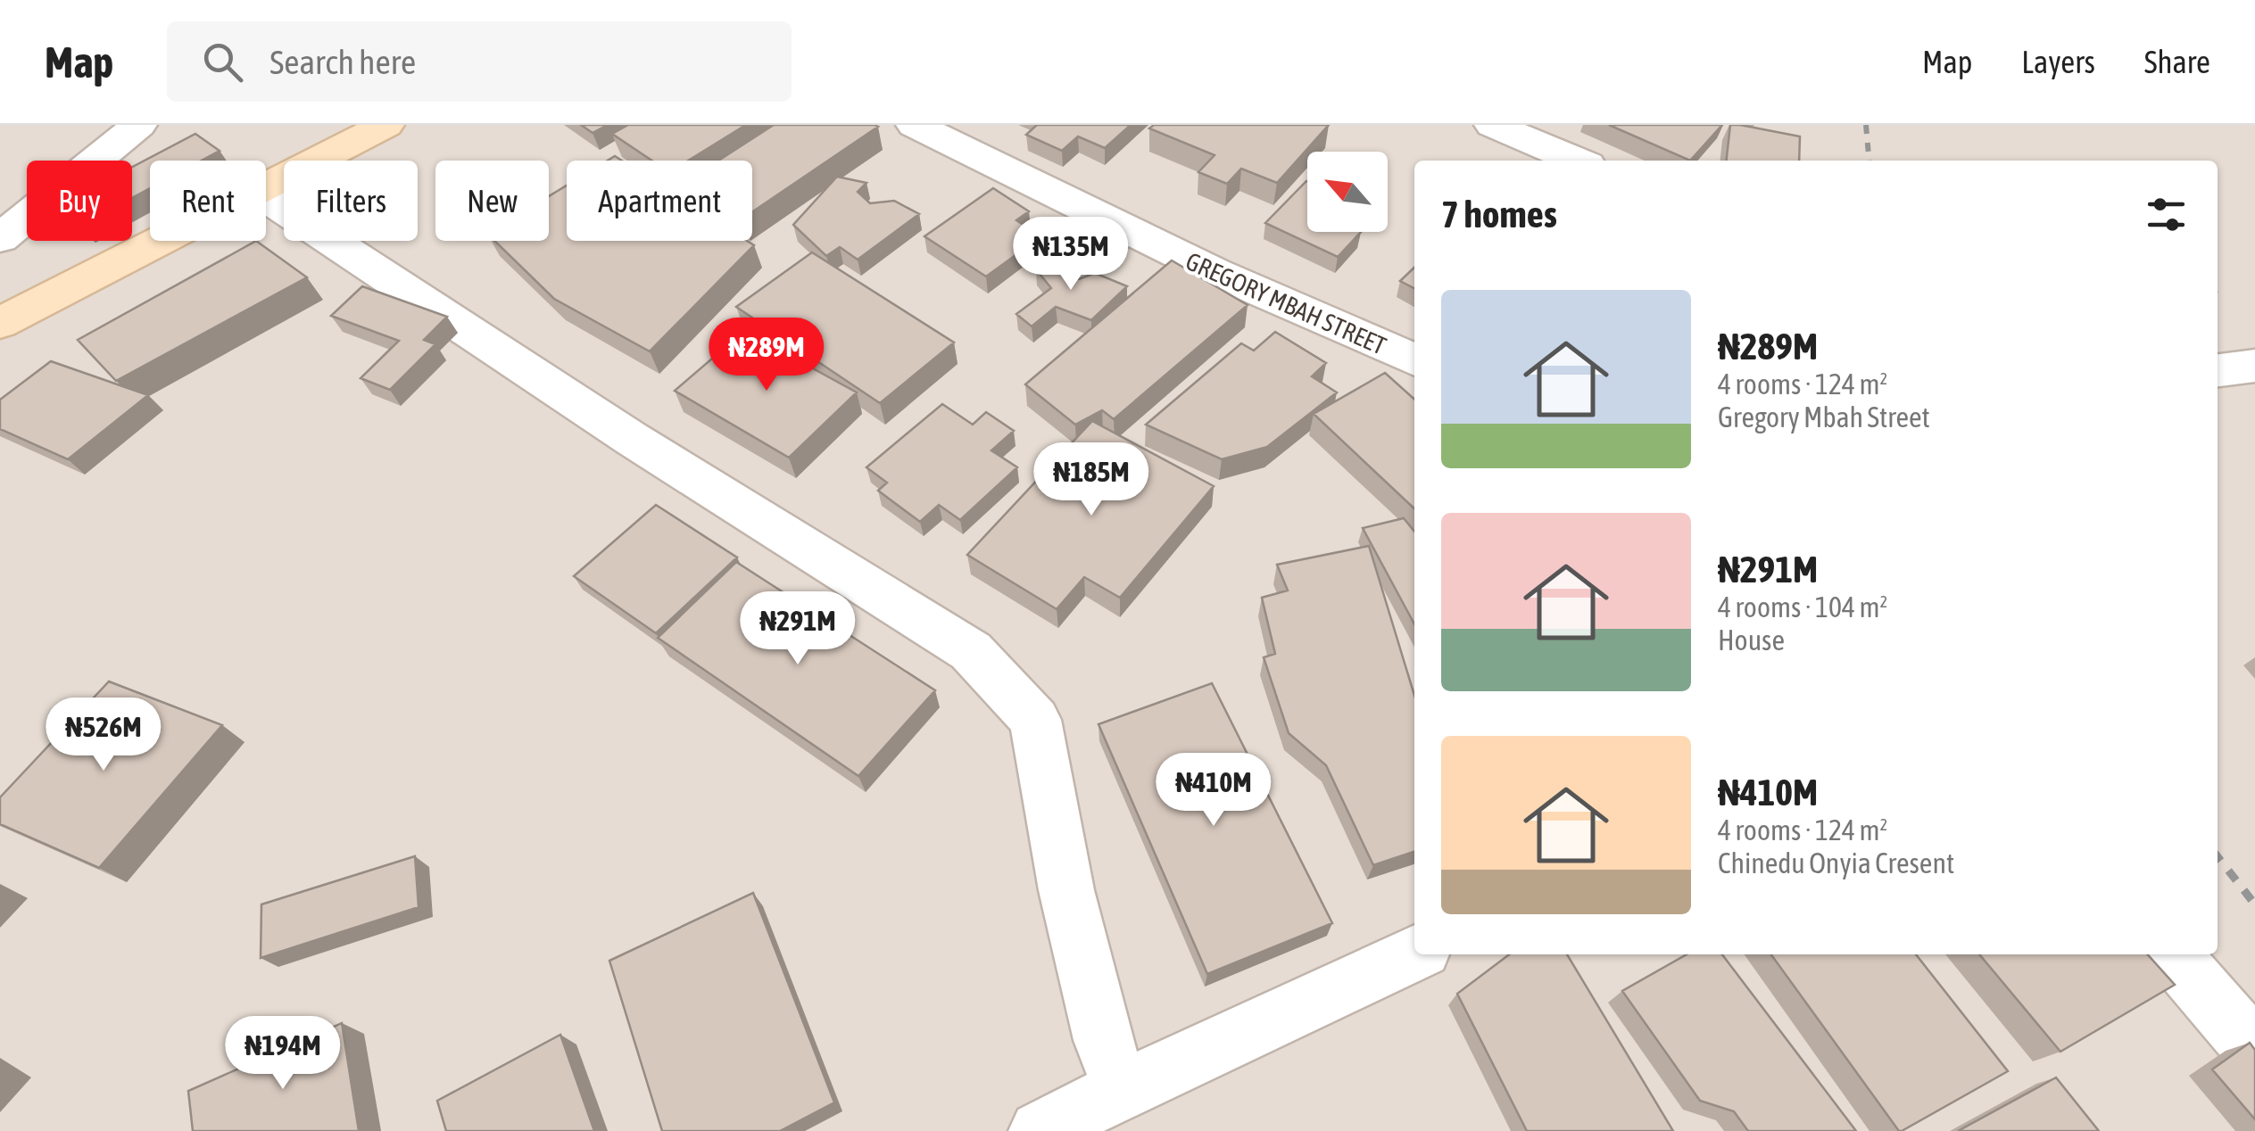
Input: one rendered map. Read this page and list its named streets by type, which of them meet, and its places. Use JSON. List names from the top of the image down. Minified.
{"streets":{"street":["GREGORY MBAH STREET"]},"north":"top left","page":{"header":"Map","search":"Search here","nav":["Map","Layers","Share"],"chip":["Buy","Rent","Filters","New","Apartment"],"heading":"7 homes","price":["₦135M","₦289M","₦185M","₦291M","₦526M","₦410M","₦194M"],"list":[{"name":"₦289M","note":"4 rooms · 124 m² · Gregory Mbah Street"},{"name":"₦291M","note":"4 rooms · 104 m² · House"},{"name":"₦410M","note":"4 rooms · 124 m² · Chinedu Onyia Cresent"}]}}
